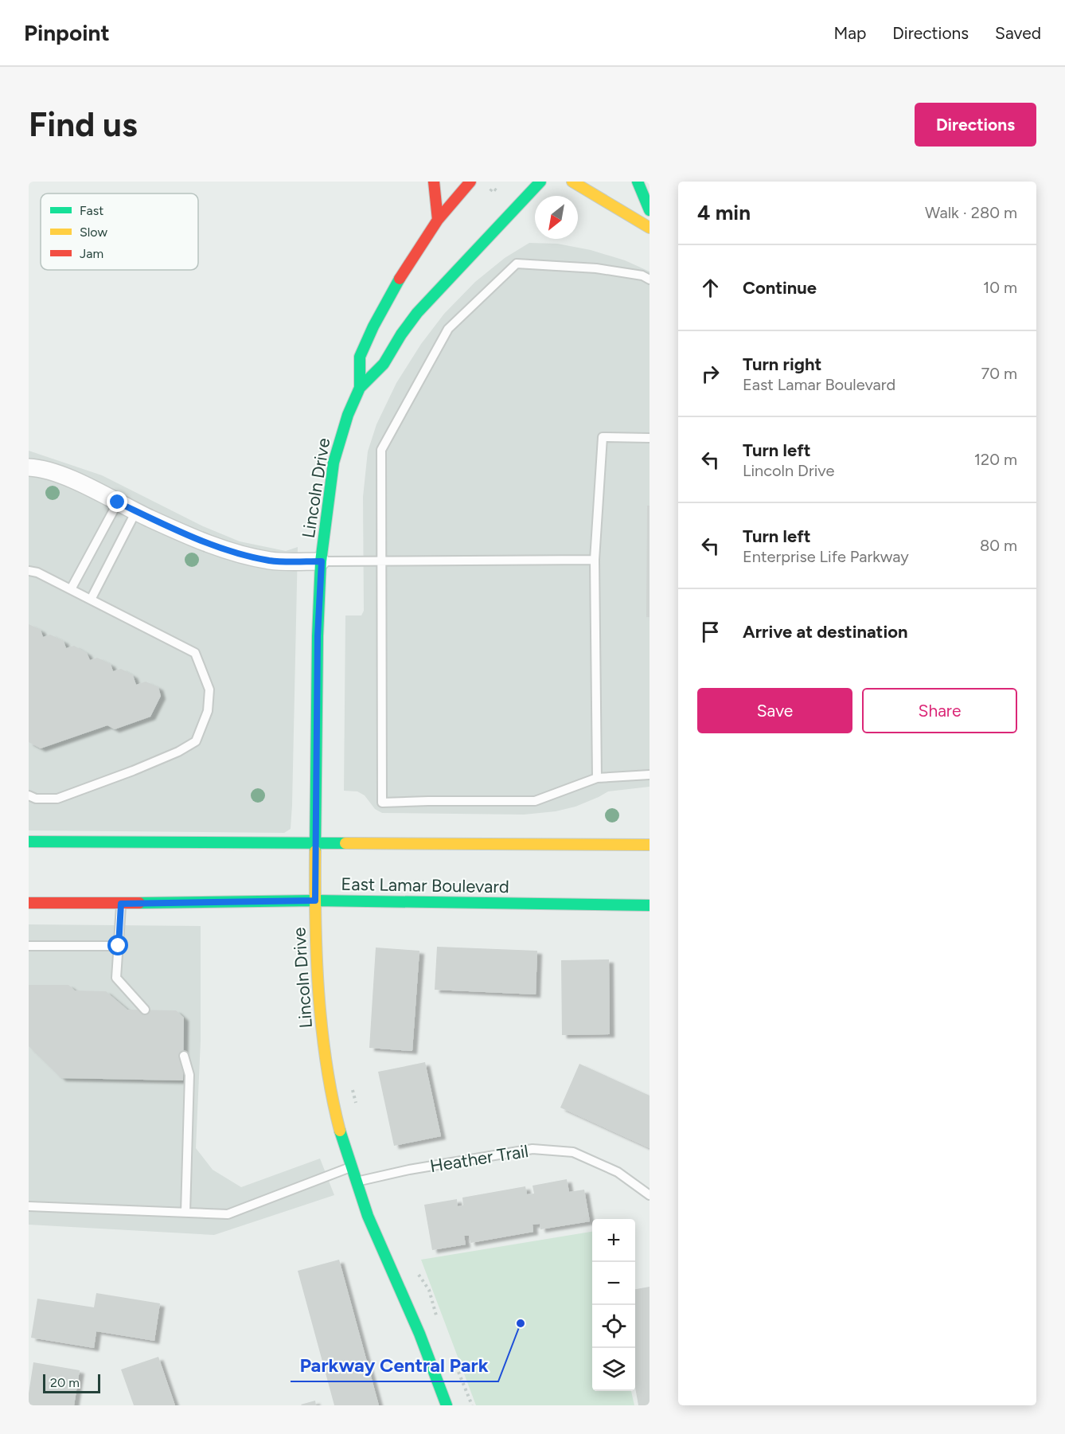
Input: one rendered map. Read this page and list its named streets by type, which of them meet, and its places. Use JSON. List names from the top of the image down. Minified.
{"streets":{"main road":["Lincoln Drive","East Lamar Boulevard"],"lane":["Heather Trail"]},"crossings":[["Lincoln Drive","East Lamar Boulevard"],["Lincoln Drive","Heather Trail"]],"places":["Parkway Central Park"],"legend":["Fast","Slow","Jam"],"scale_bar":"20 m","north":"bottom left","page":{"header":"Pinpoint","nav":["Map","Directions","Saved"],"buttons":["Directions",["Save","Share"]],"title":"Find us","heading":["4 min","Walk · 280 m"],"list":[["Continue","10 m"],["Turn right","East Lamar Boulevard","70 m"],["Turn left","Lincoln Drive","120 m"],["Turn left","Enterprise Life Parkway","80 m"],"Arrive at destination"],"map_buttons":["+","−"],"scale":"20 m"}}
